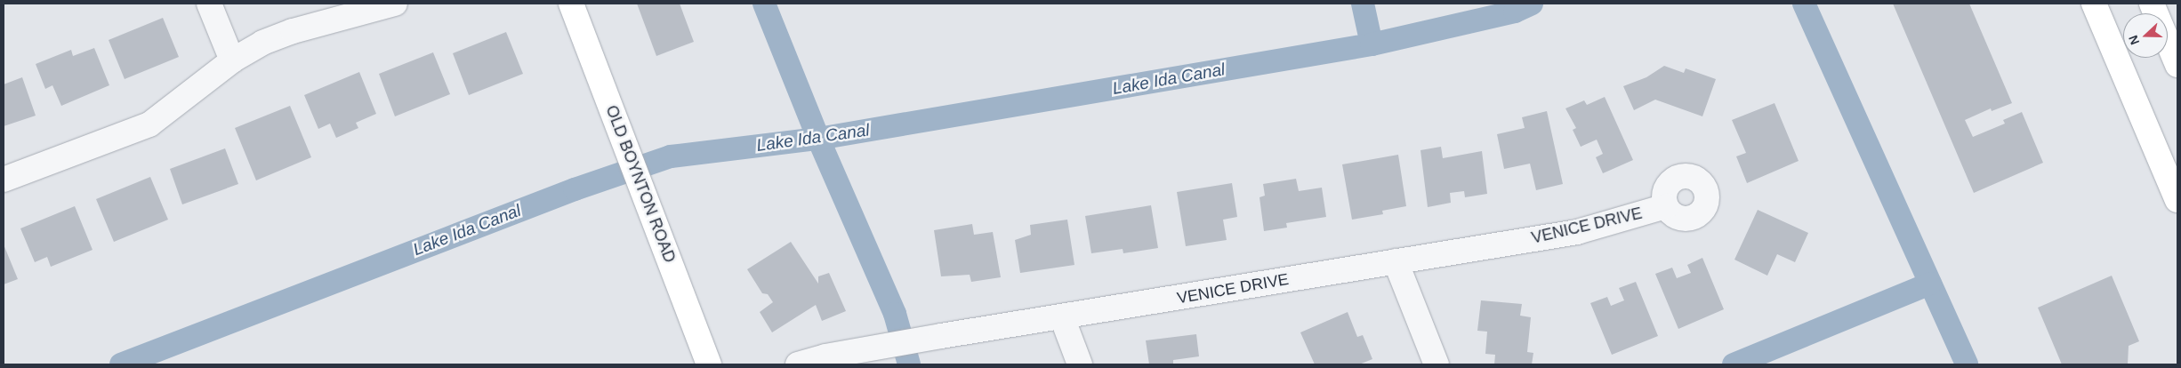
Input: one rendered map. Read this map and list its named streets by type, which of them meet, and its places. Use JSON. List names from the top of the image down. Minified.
{"streets":{"street":["OLD BOYNTON ROAD","VENICE DRIVE"]},"water":["Lake Ida Canal"],"north":"left"}
